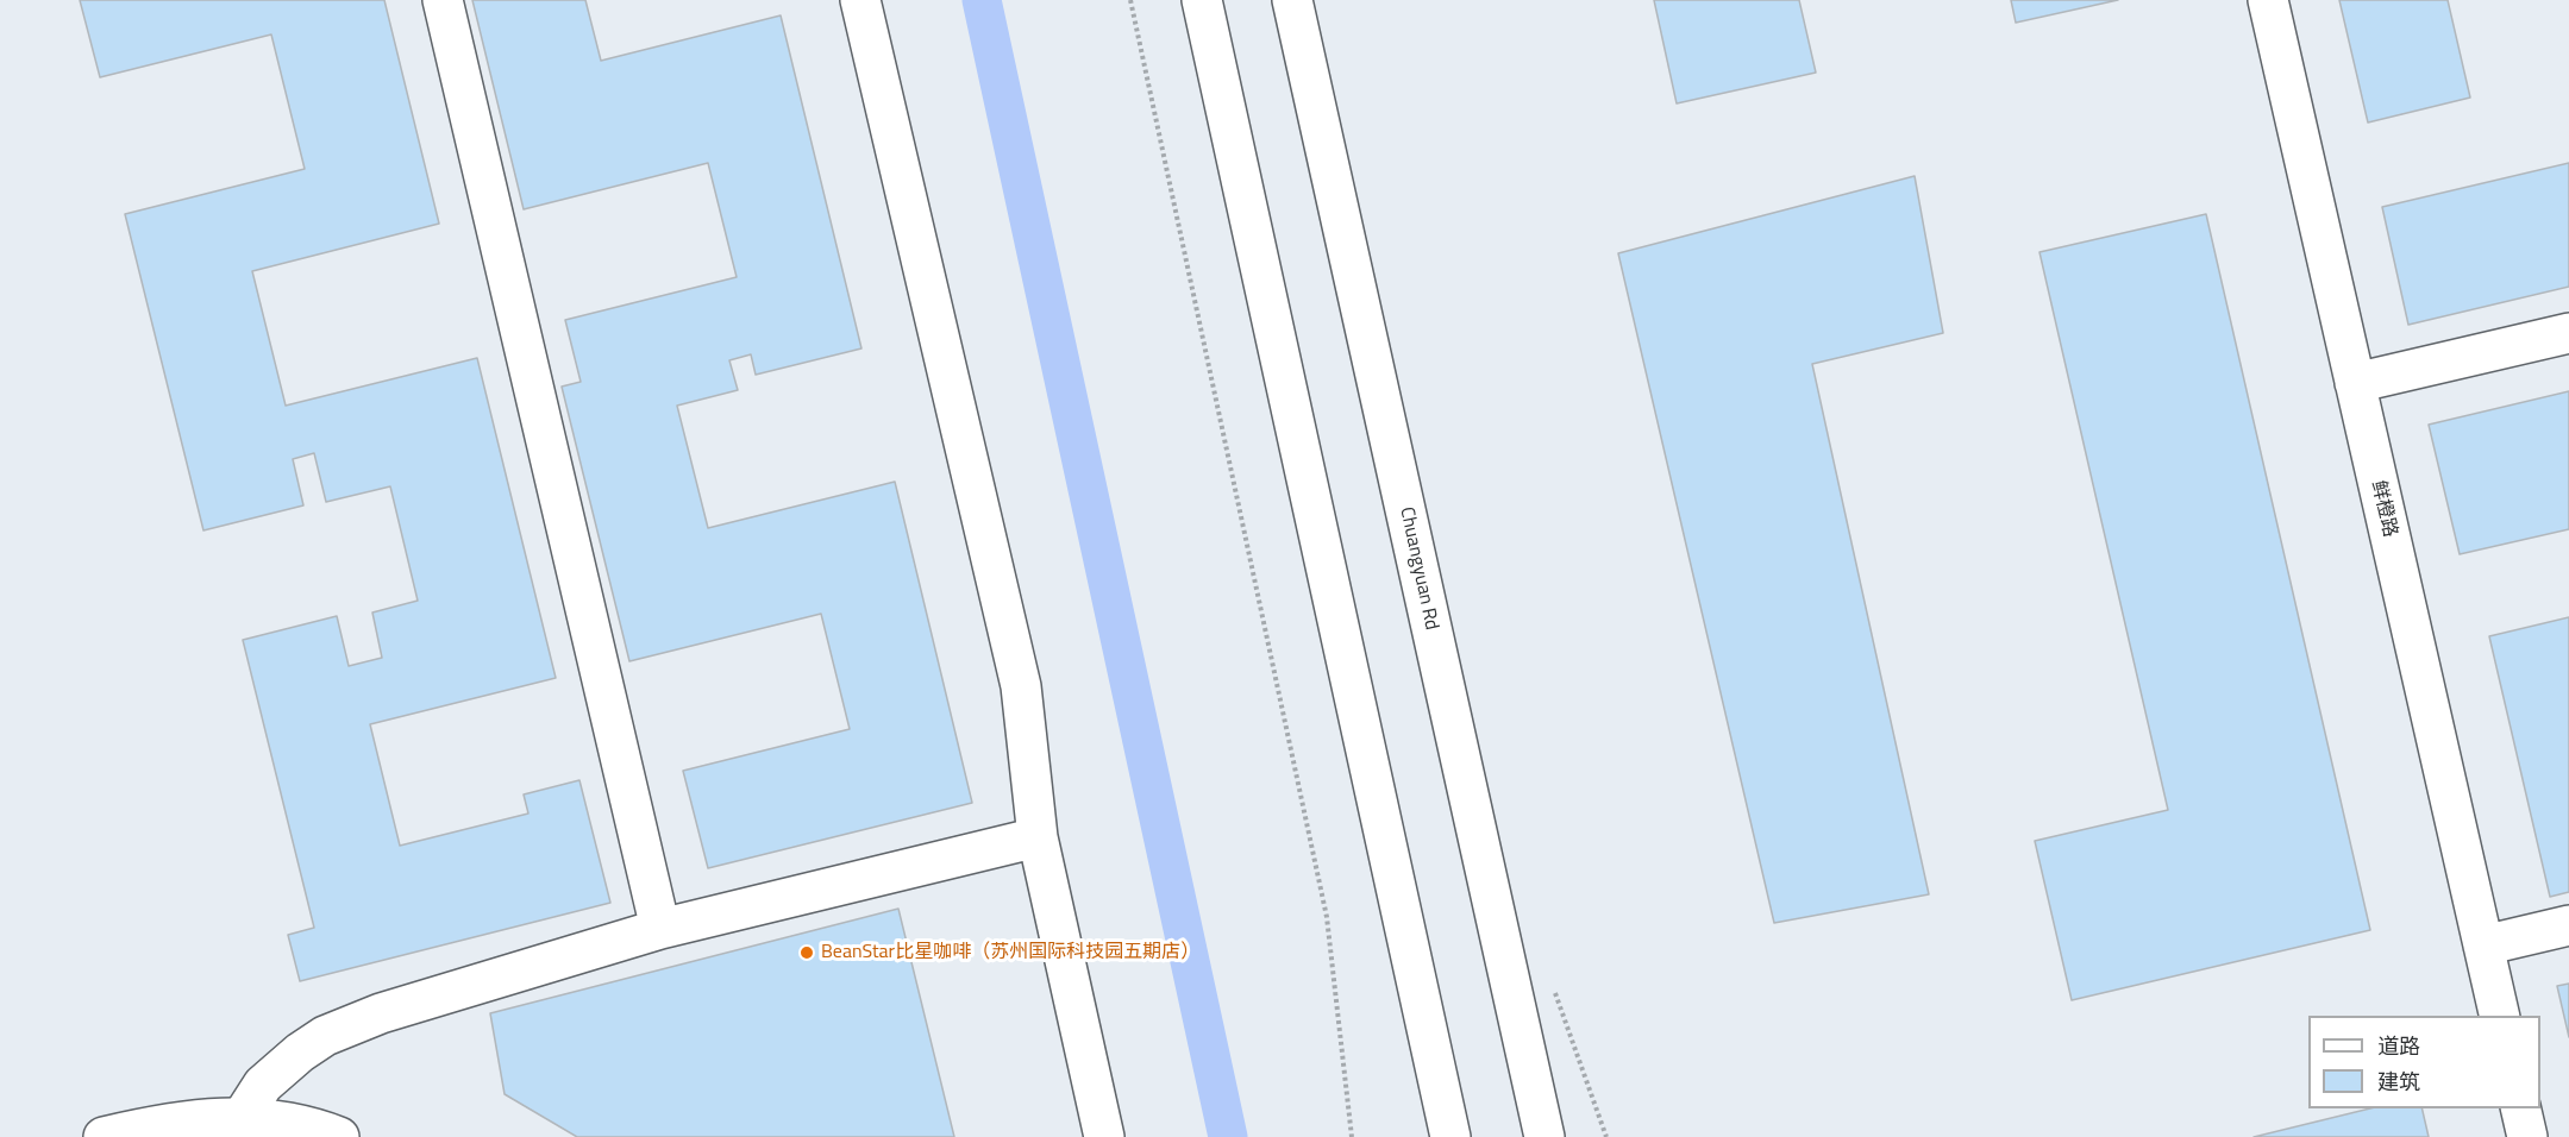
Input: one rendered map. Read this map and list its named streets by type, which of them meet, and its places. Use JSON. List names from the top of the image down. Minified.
{"streets":{"main road":["鲜橙路","Chuangyuan Rd"]},"places":["BeanStar比星咖啡（苏州国际科技园五期店）"],"legend":["道路","建筑"]}
